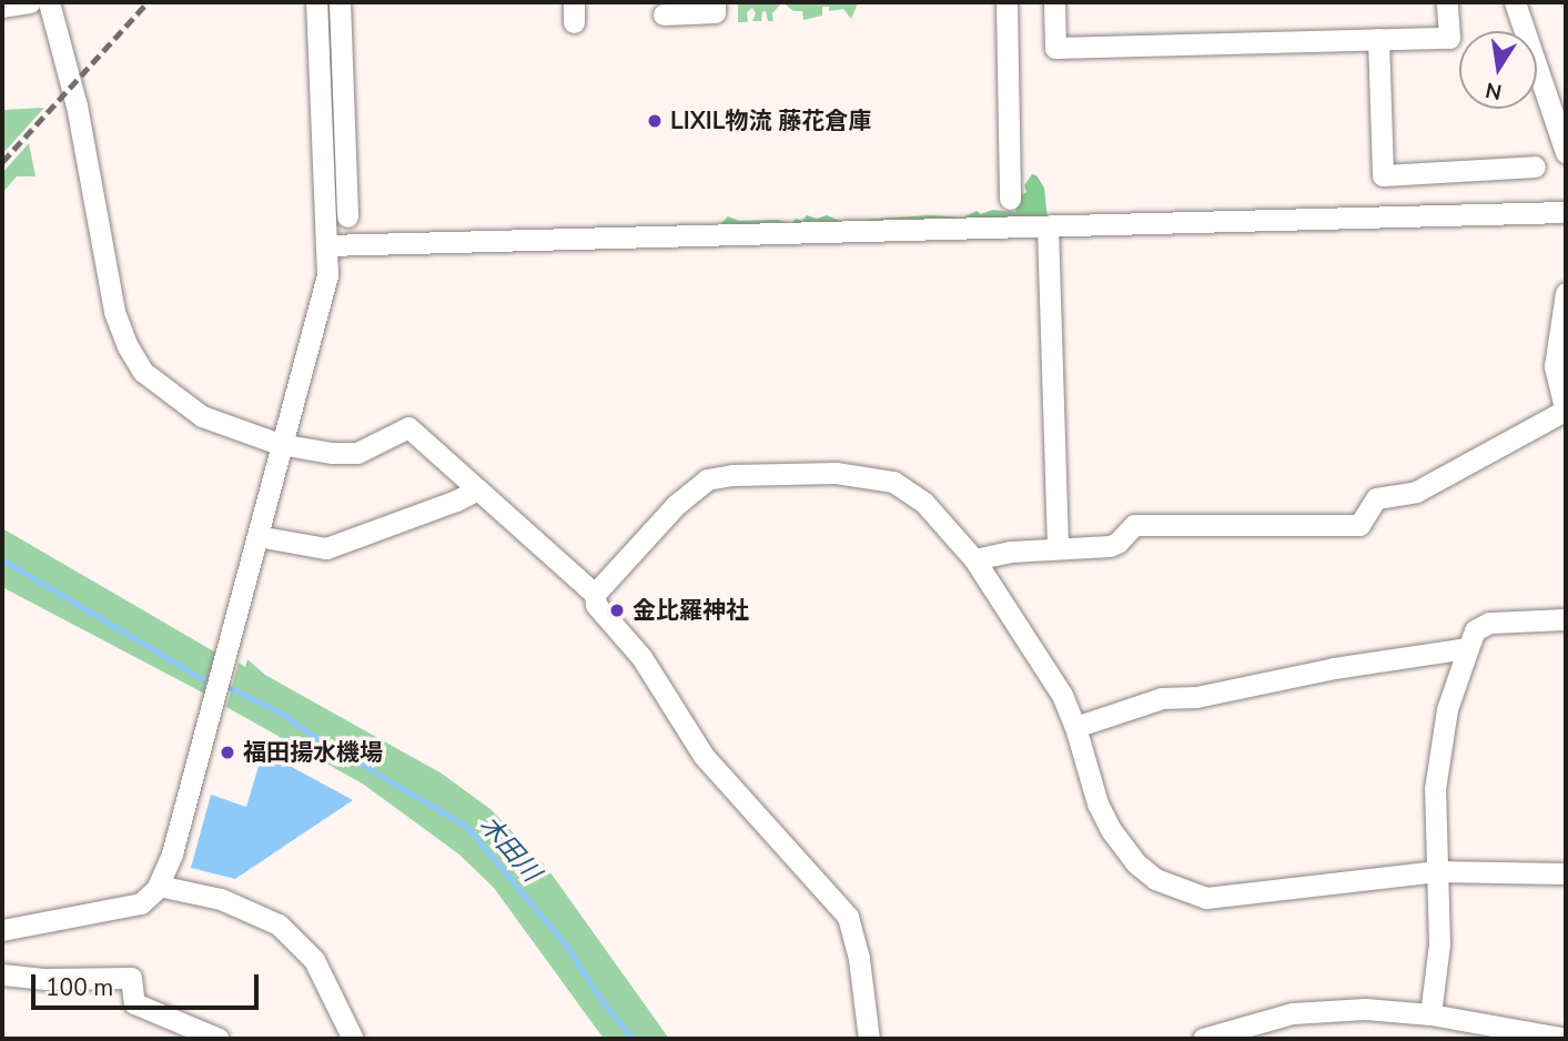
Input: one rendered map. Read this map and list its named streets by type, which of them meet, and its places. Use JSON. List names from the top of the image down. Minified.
{"water":["木田川"],"places":["LIXIL物流 藤花倉庫","金比羅神社","福田揚水機場"],"scale_bar":"100 m","north":"bottom"}
